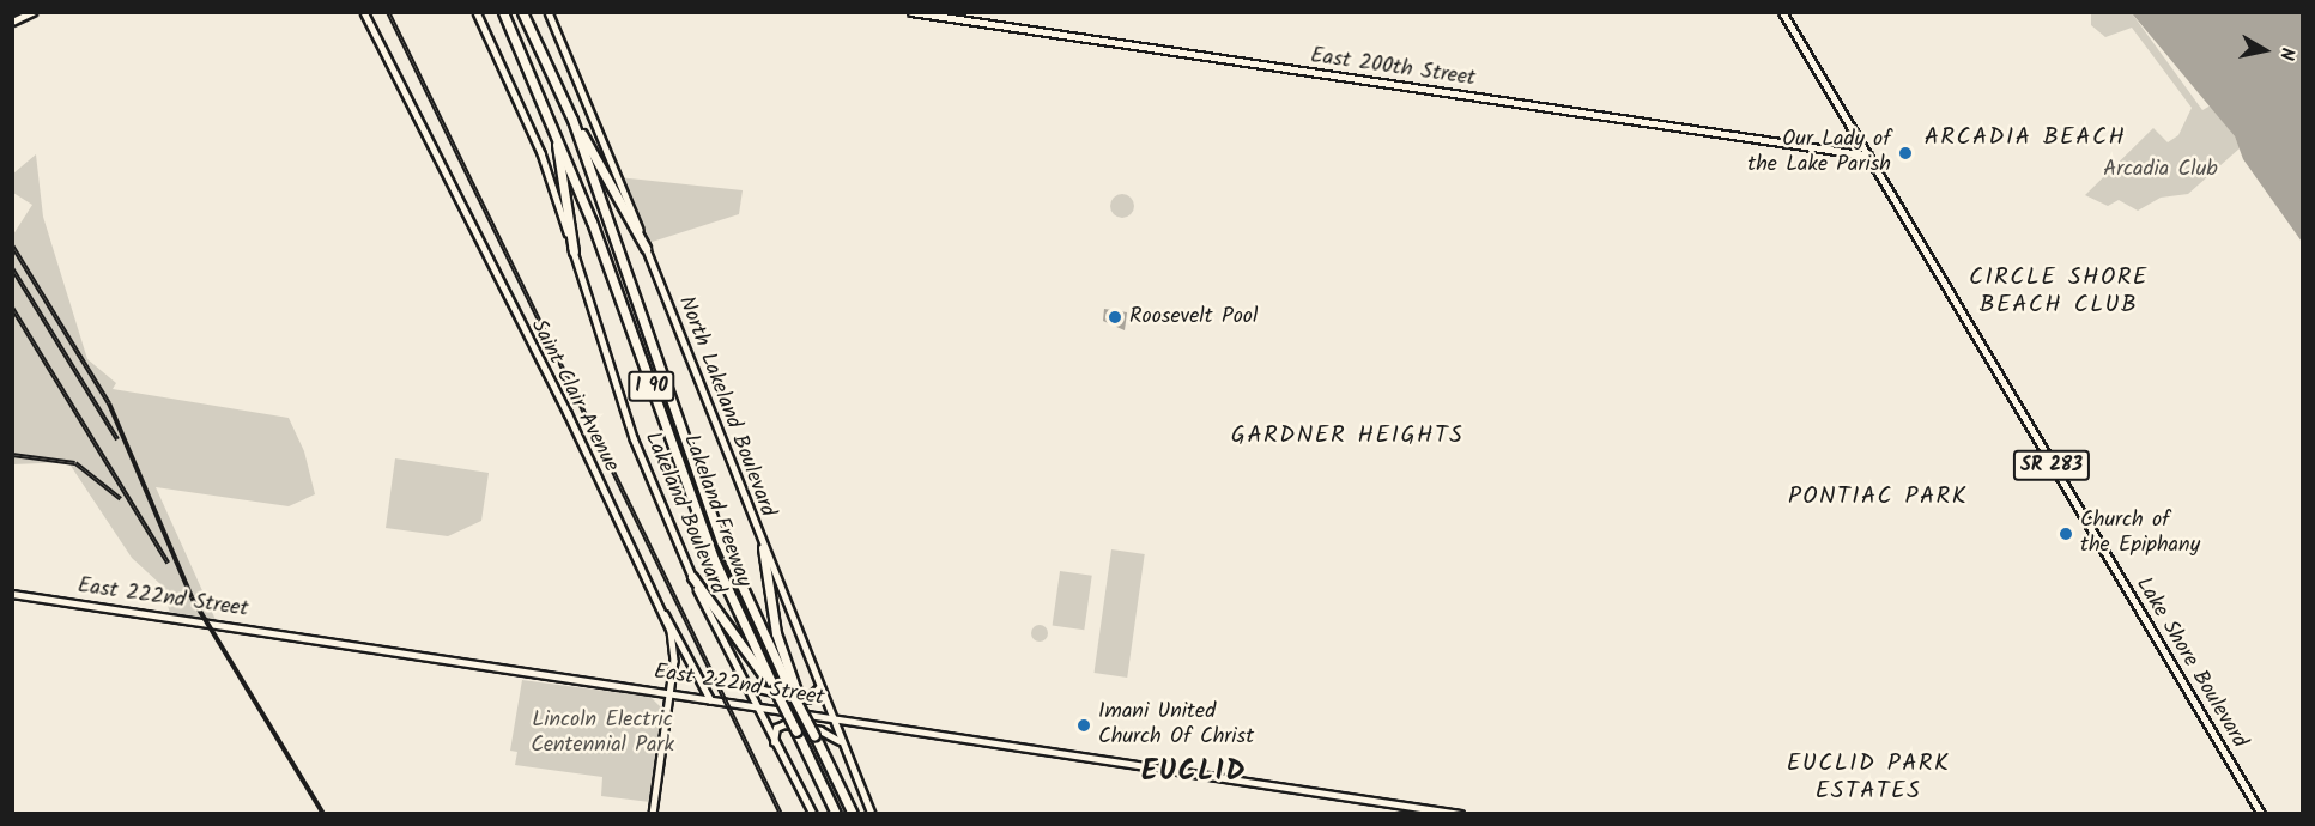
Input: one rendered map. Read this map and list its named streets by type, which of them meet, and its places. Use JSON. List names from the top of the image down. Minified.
{"streets":{"highway":["I 90","Lakeland Freeway"],"main road":["SR 283","Lake Shore Boulevard"],"street":["East 200th Street","Saint Clair Avenue","North Lakeland Boulevard","Lakeland Boulevard","East 222nd Street"]},"crossings":[["East 200th Street","Lake Shore Boulevard"],["Saint Clair Avenue","East 222nd Street"],["North Lakeland Boulevard","East 222nd Street"],["Lakeland Boulevard","East 222nd Street"]],"districts":["ARCADIA BEACH","CIRCLE SHORE BEACH CLUB","GARDNER HEIGHTS","PONTIAC PARK","EUCLID PARK ESTATES","EUCLID"],"parks":["Arcadia Club","Lincoln Electric Centennial Park"],"places":["Our Lady of the Lake Parish","Roosevelt Pool","Church of the Epiphany","Imani United Church Of Christ"],"north":"right"}
